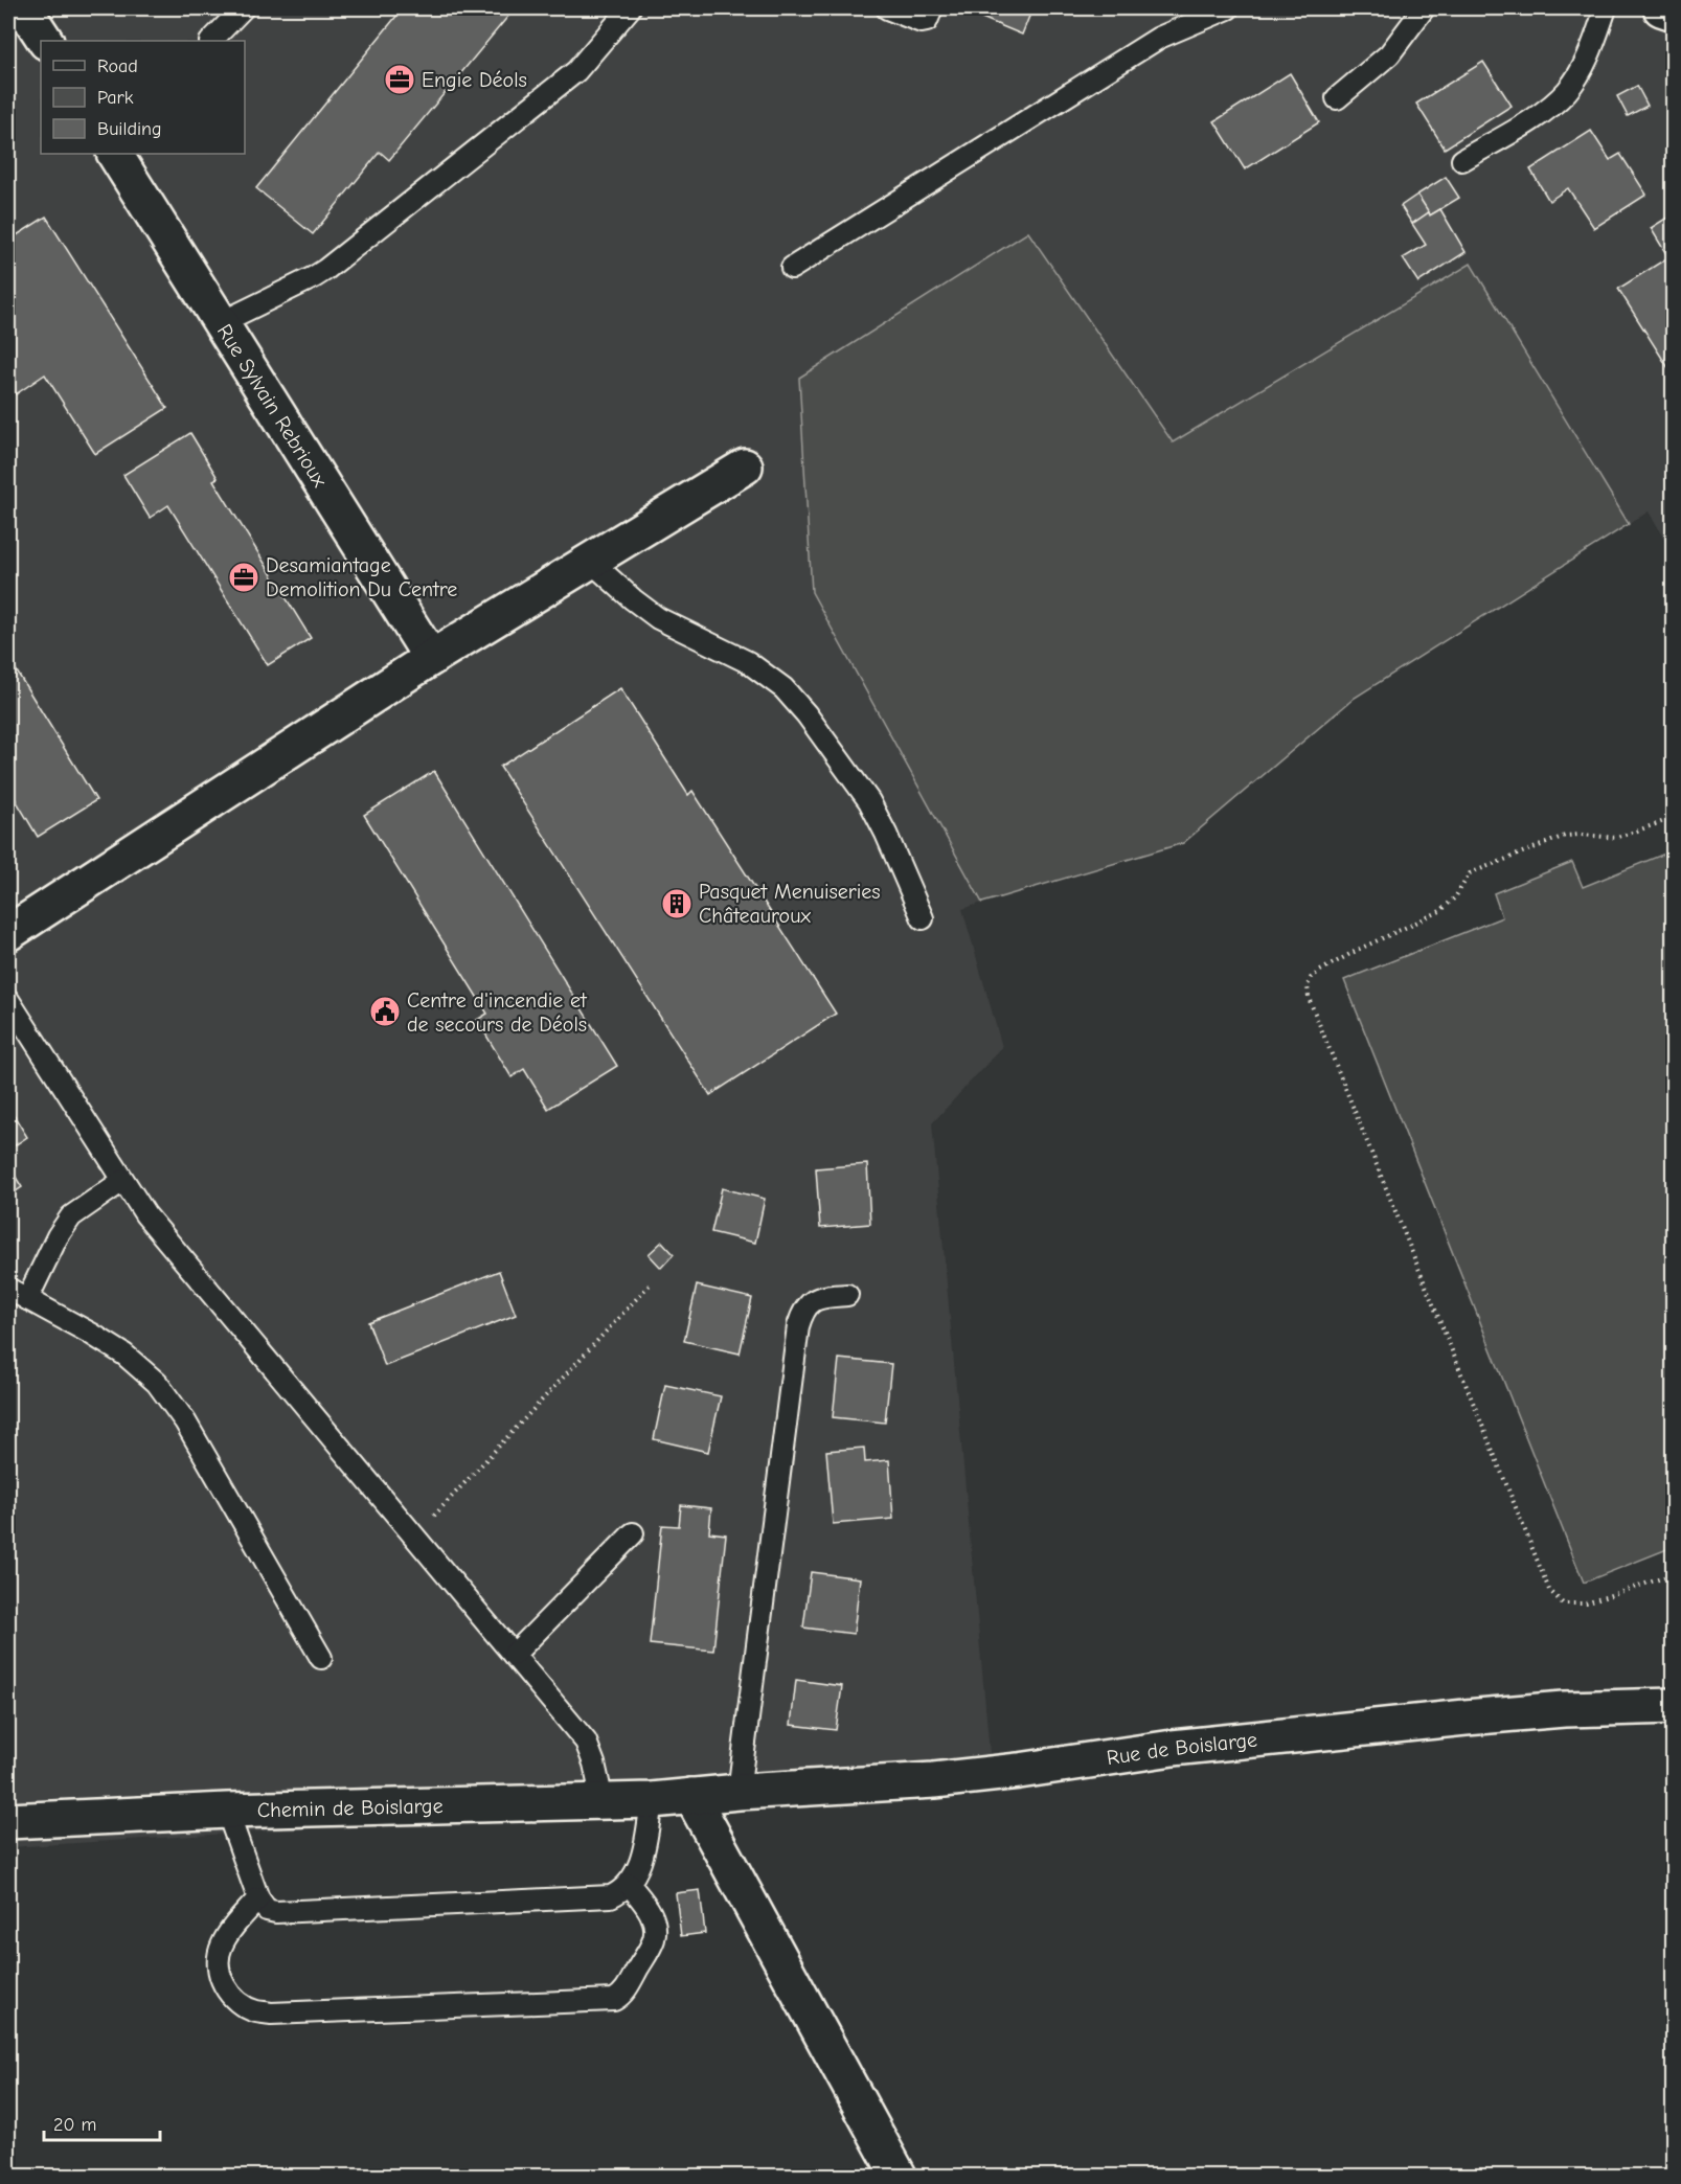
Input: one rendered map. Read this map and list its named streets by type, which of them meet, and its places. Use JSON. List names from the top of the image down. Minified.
{"streets":{"street":["Rue Sylvain Rebrioux","Rue de Boislarge","Chemin de Boislarge"]},"crossings":[["Rue de Boislarge","Chemin de Boislarge"]],"places":{"office":["Engie Déols","Desamiantage Demolition Du Centre"],"building":["Pasquet Menuiseries Châteauroux"],"public building":["Centre d'incendie et de secours de Déols"]},"legend":["Road","Park","Building"],"scale_bar":"20 m"}
